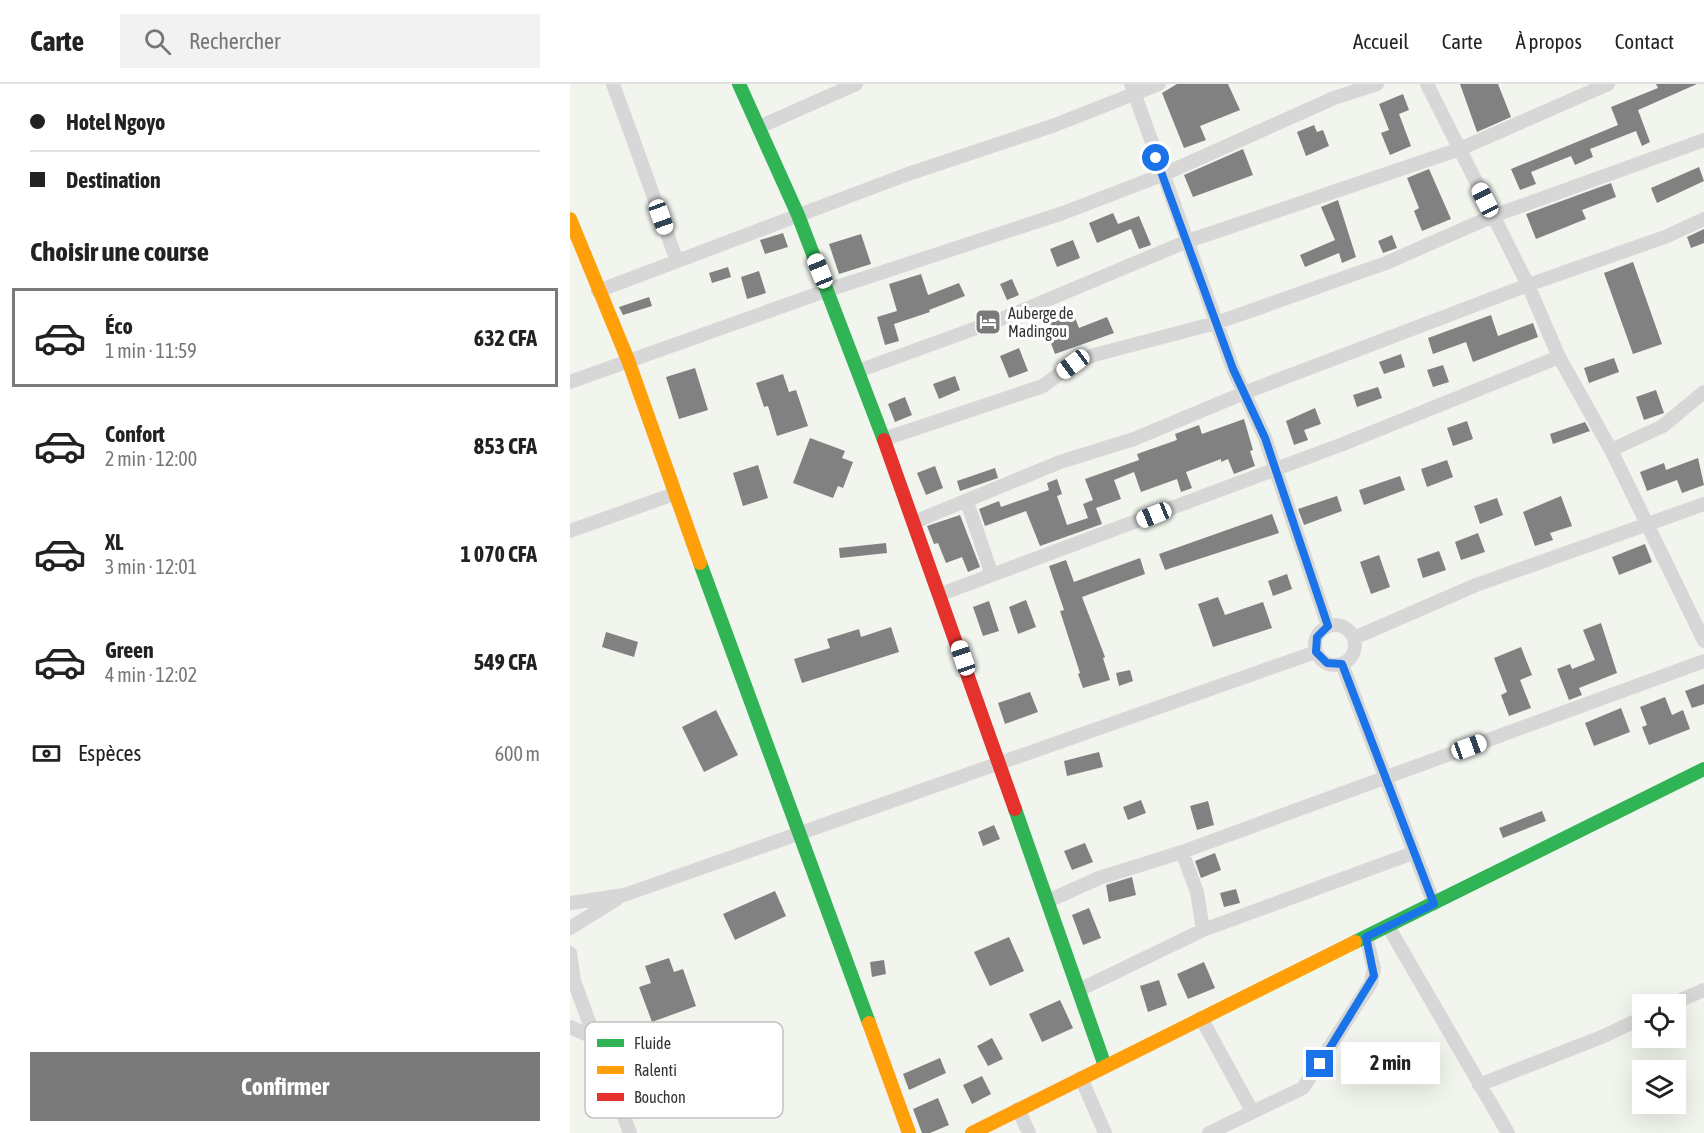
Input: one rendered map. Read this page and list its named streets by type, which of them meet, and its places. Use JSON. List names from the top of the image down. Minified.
{"places":{"hotel":["Auberge de Madingou"]},"legend":["Fluide","Ralenti","Bouchon"],"page":{"header":"Carte","search":"Rechercher","nav":["Accueil","Carte","À propos","Contact"],"banner":["Hotel Ngoyo","Destination"],"heading":"Choisir une course","list":[{"name":"Éco","note":"1 min · 11:59","value":"632 CFA"},{"name":"Confort","note":"2 min · 12:00","value":"853 CFA"},{"name":"XL","note":"3 min · 12:01","value":"1 070 CFA"},{"name":"Green","note":"4 min · 12:02","value":"549 CFA"}],"pay":["Espèces","600 m"],"buttons":"Confirmer","bubble":"2 min"}}
